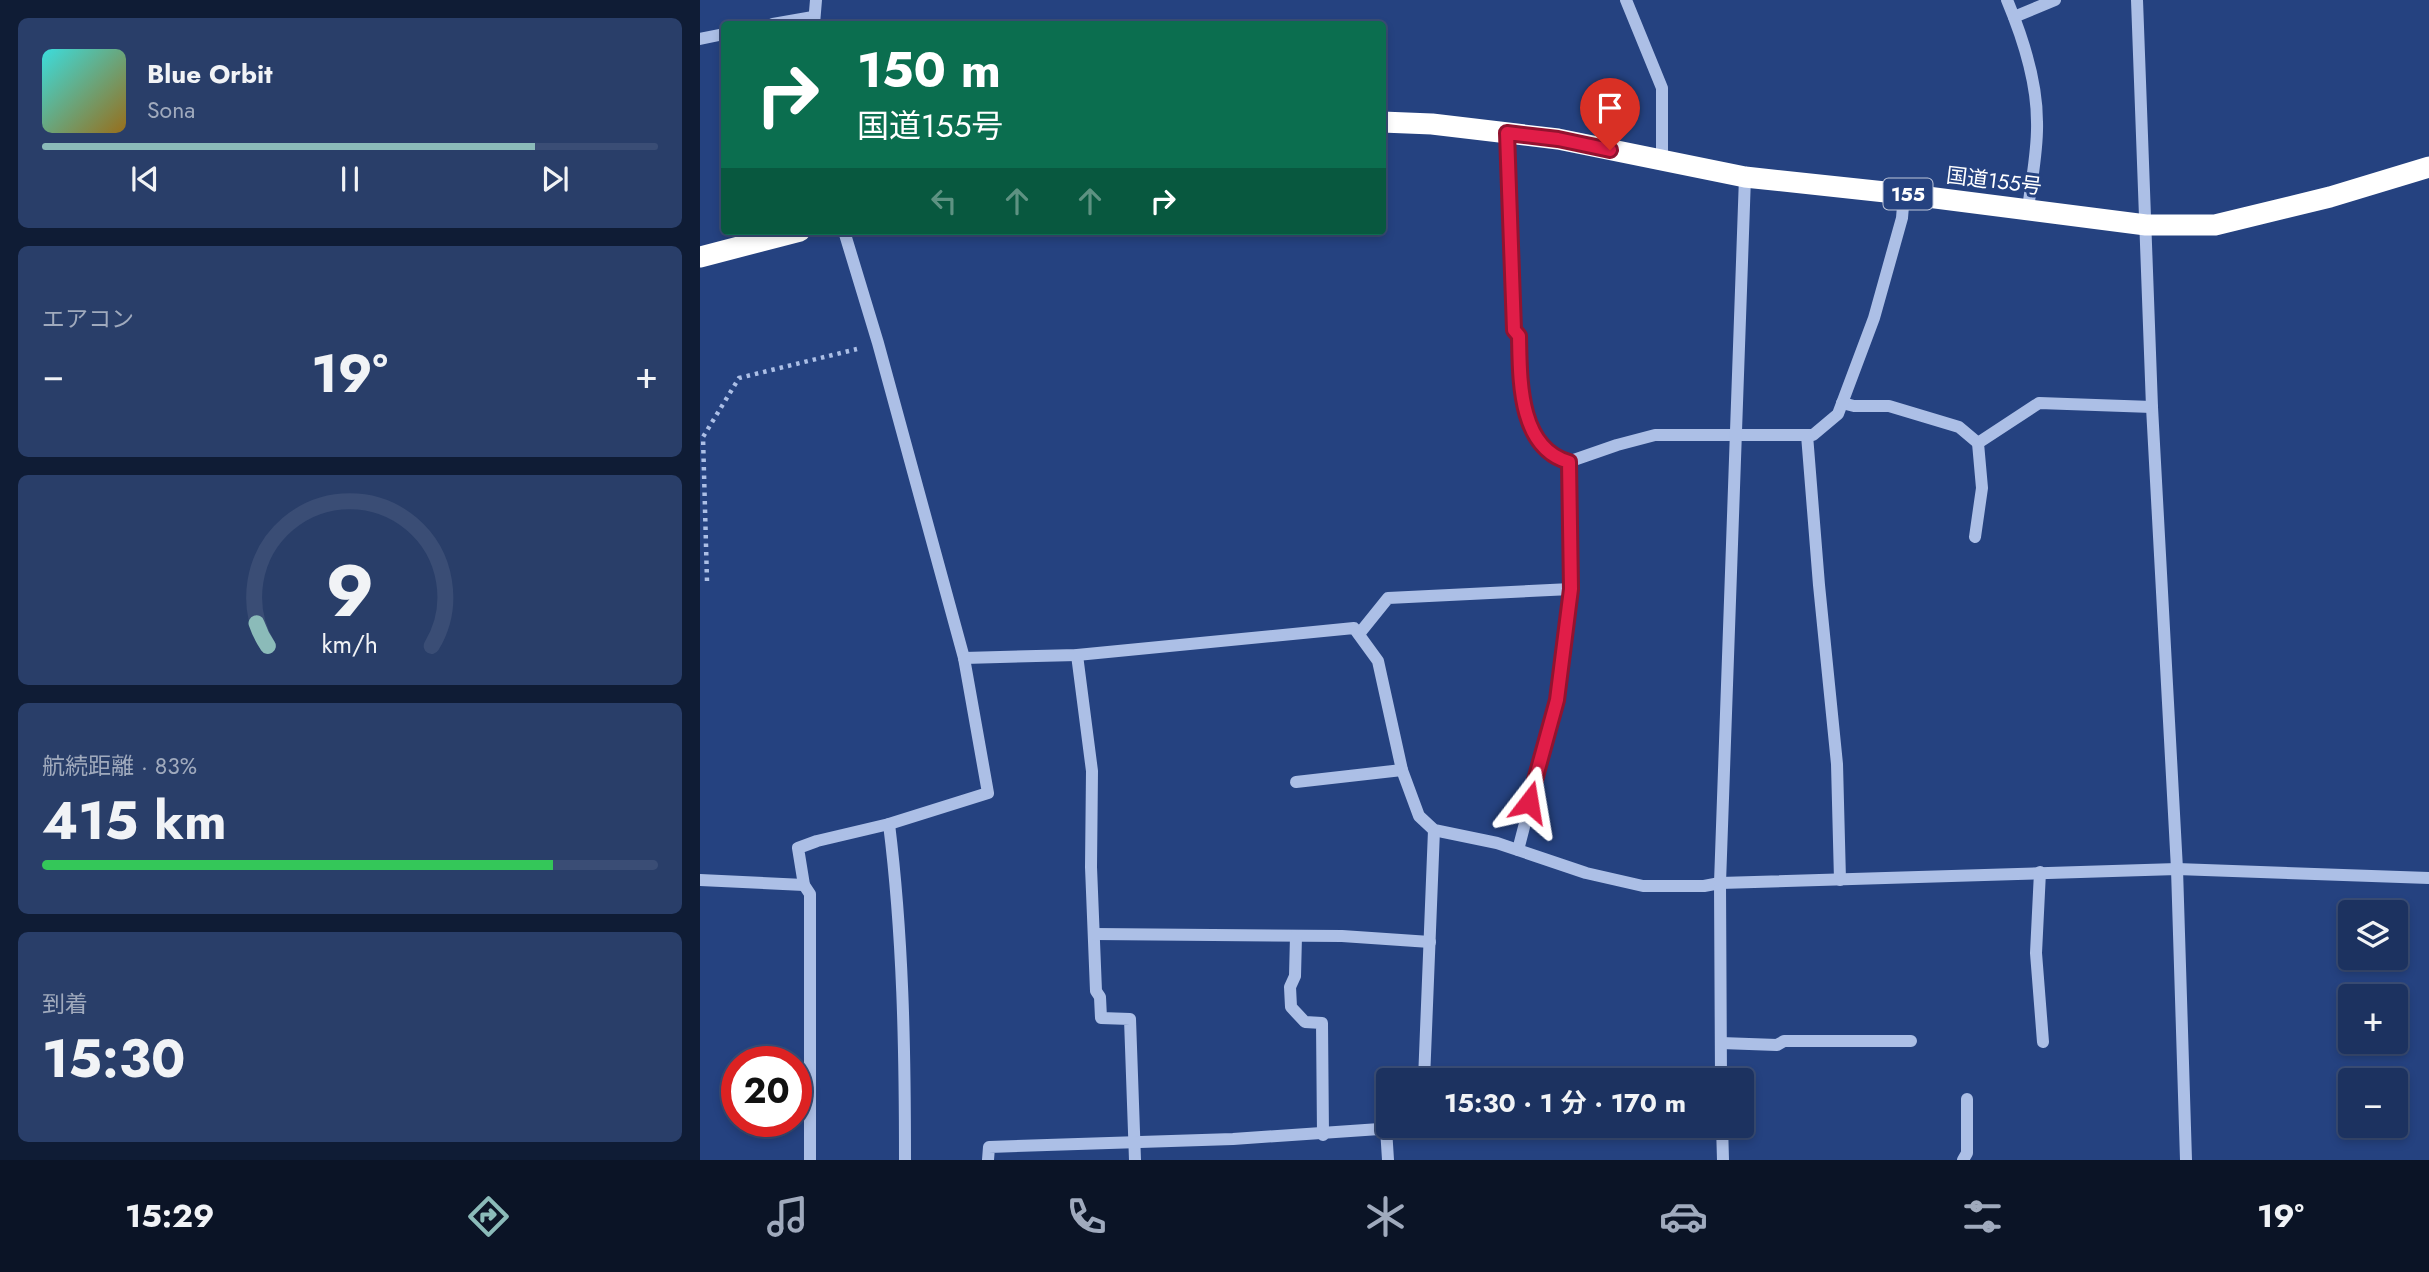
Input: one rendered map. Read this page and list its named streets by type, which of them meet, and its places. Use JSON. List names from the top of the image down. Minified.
{"streets":{"highway":["国道155号","155"]},"page":{"turn":["150 m","国道155号"],"song":["Blue Orbit","Sona"],"tile":["エアコン",["航続距離 · 83%","415 km"],["到着","15:30"]],"heat":["−","19°","+"],"map_buttons":["+","−"],"limit":"20","trip":"15:30 · 1 分 · 170 m","tabs":["15:29","19°"],"gauge":["9","km/h"]}}
